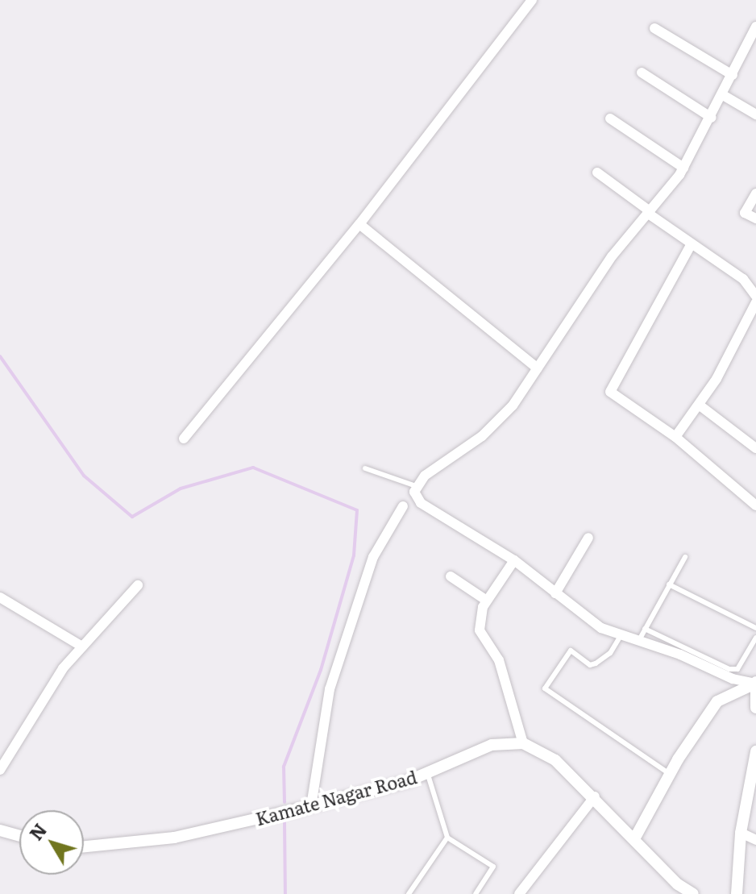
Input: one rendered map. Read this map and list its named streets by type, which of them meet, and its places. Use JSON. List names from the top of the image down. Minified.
{"streets":{"street":["Kamate Nagar Road"]},"north":"top left"}
